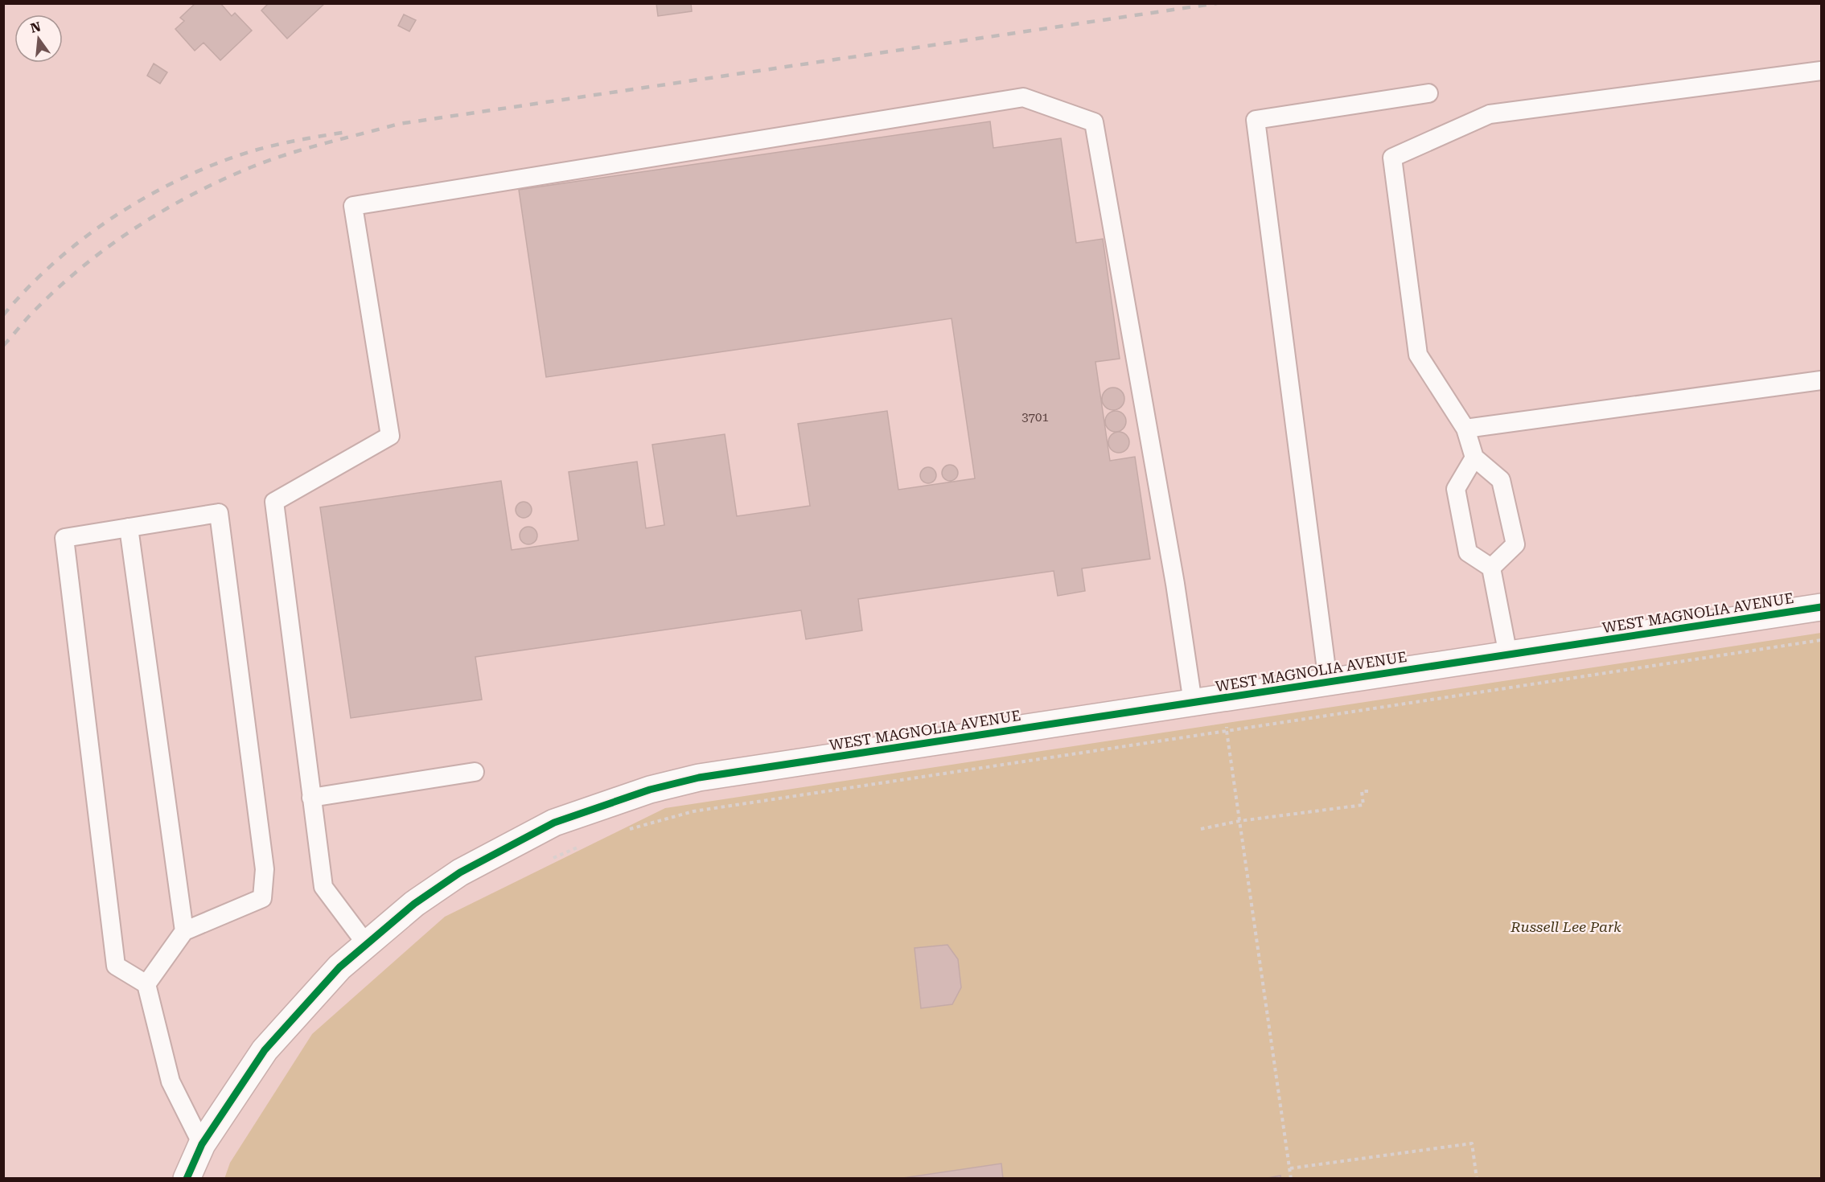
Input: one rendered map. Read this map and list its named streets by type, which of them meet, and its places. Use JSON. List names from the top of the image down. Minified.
{"streets":{"street":["WEST MAGNOLIA AVENUE"]},"parks":["Russell Lee Park"],"house_numbers":["3701"],"north":"top"}
